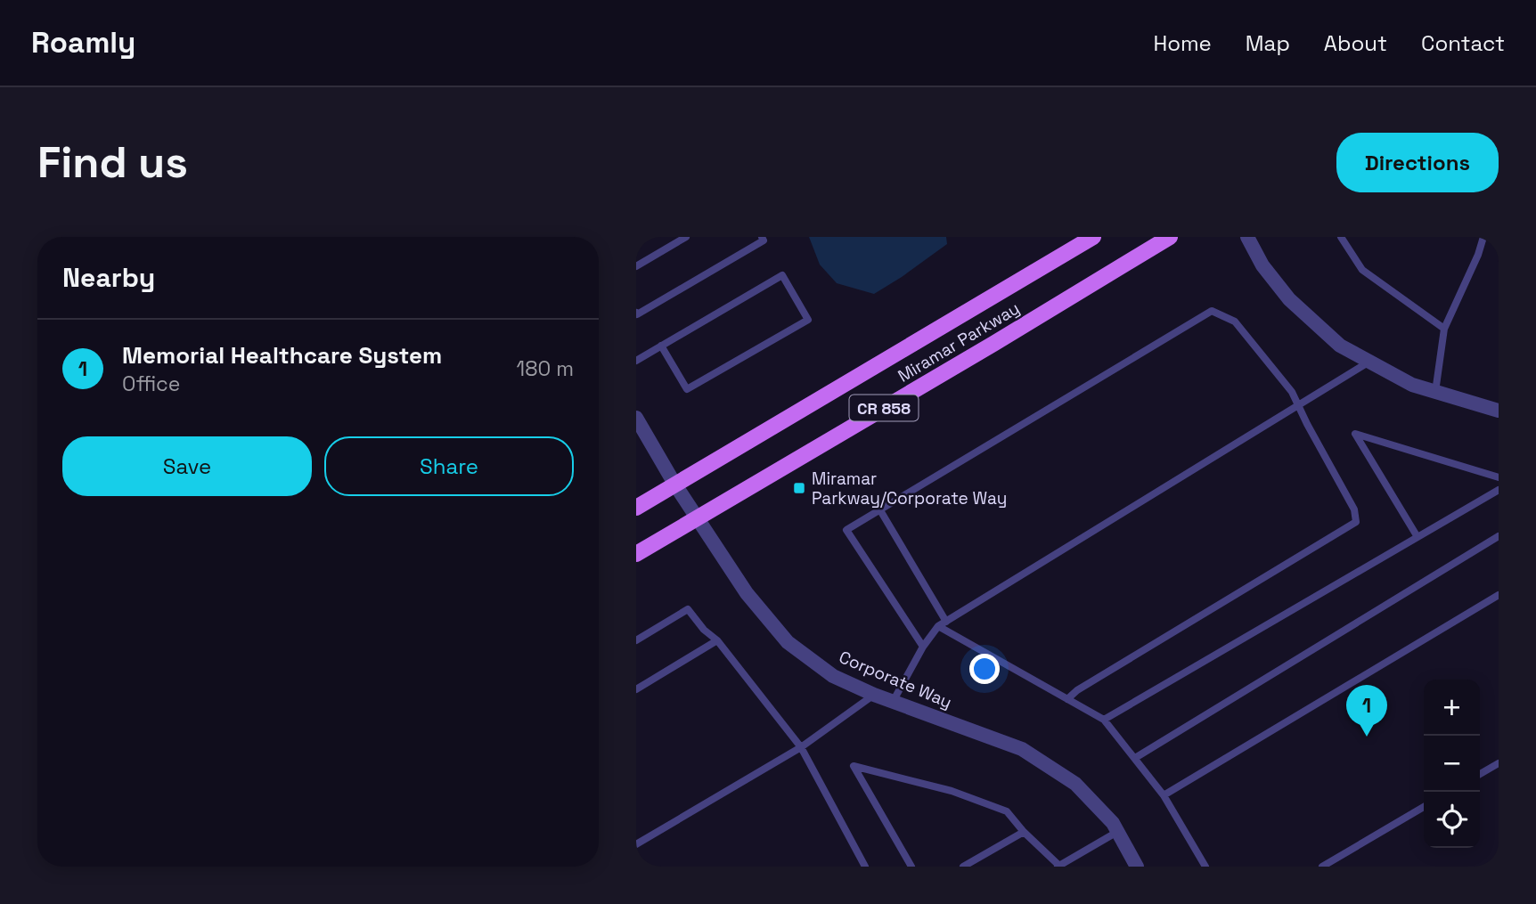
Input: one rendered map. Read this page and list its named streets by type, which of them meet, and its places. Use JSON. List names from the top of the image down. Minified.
{"streets":{"main road":["Miramar Parkway","CR 858"],"street":["Corporate Way"]},"crossings":[["Miramar Parkway","Corporate Way"]],"places":{"transit":["Miramar Parkway/Corporate Way"]},"page":{"header":"Roamly","nav":["Home","Map","About","Contact"],"buttons":["Directions",["Save","Share"]],"title":"Find us","heading":"Nearby","list":[{"mark":"1","name":"Memorial Healthcare System","note":"Office","value":"180 m"}],"map_buttons":["+","−"],"pins":"1"}}
